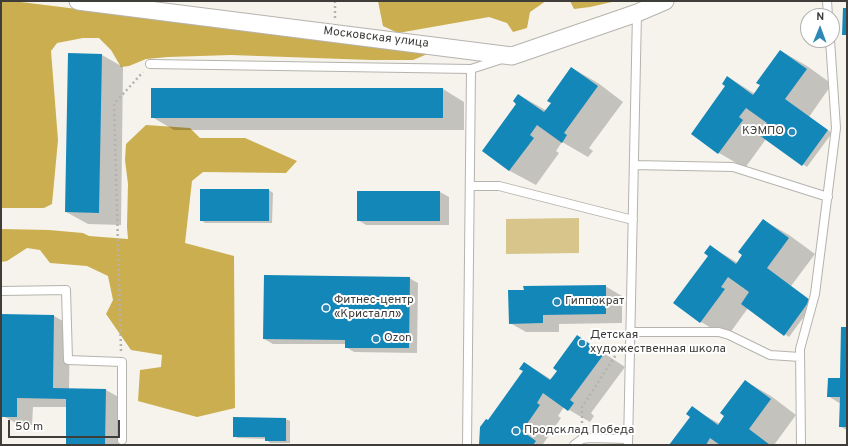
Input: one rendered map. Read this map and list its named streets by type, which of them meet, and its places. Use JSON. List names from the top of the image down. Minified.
{"streets":{"street":["Московская улица"]},"places":["КЭМПО","Гиппократ","Фитнес-центр «Кристалл»","Ozon","Детская художественная школа","Продсклад Победа"],"scale_bar":"50 m","north":"top"}
